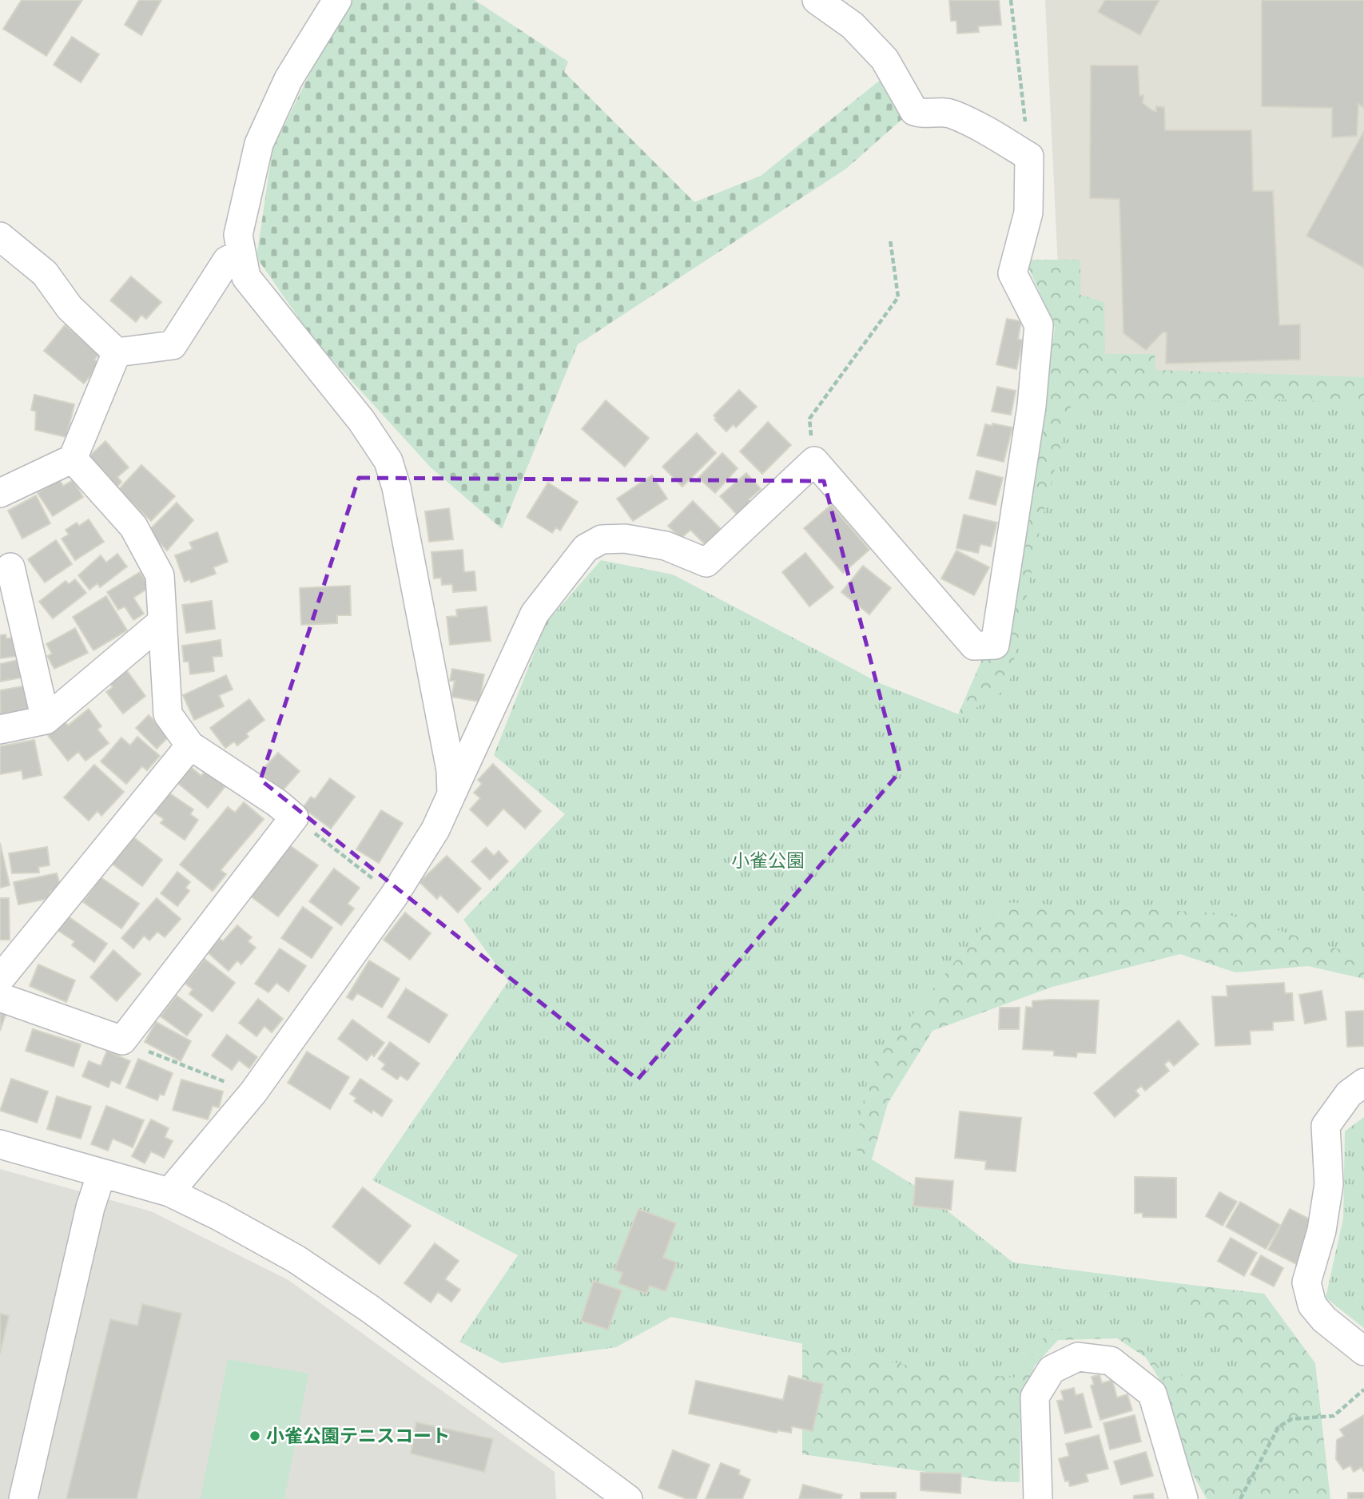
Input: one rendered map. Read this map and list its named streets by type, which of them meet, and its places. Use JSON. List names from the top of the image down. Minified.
{"parks":["小雀公園"],"places":["小雀公園テニスコート"]}
